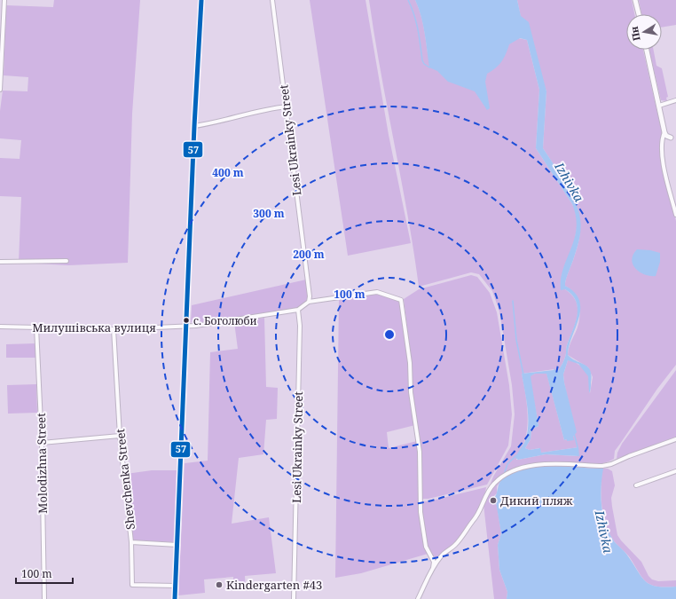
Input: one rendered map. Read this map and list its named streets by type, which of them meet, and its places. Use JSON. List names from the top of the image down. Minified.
{"streets":{"street":["Lesi Ukrainky Street","Милушівська вулиця","Molodizhna Street","Shevchenka Street"]},"crossings":[["Lesi Ukrainky Street","Милушівська вулиця"],["Милушівська вулиця","Molodizhna Street"],["Милушівська вулиця","Shevchenka Street"]],"water":["Izhivka"],"places":["с. Боголюби","Дикий пляж","Kindergarten #43"],"lines":["transit line 57"],"scale_bar":"100 m","north":"left","rings":["400 m","300 m","200 m","100 m"]}
